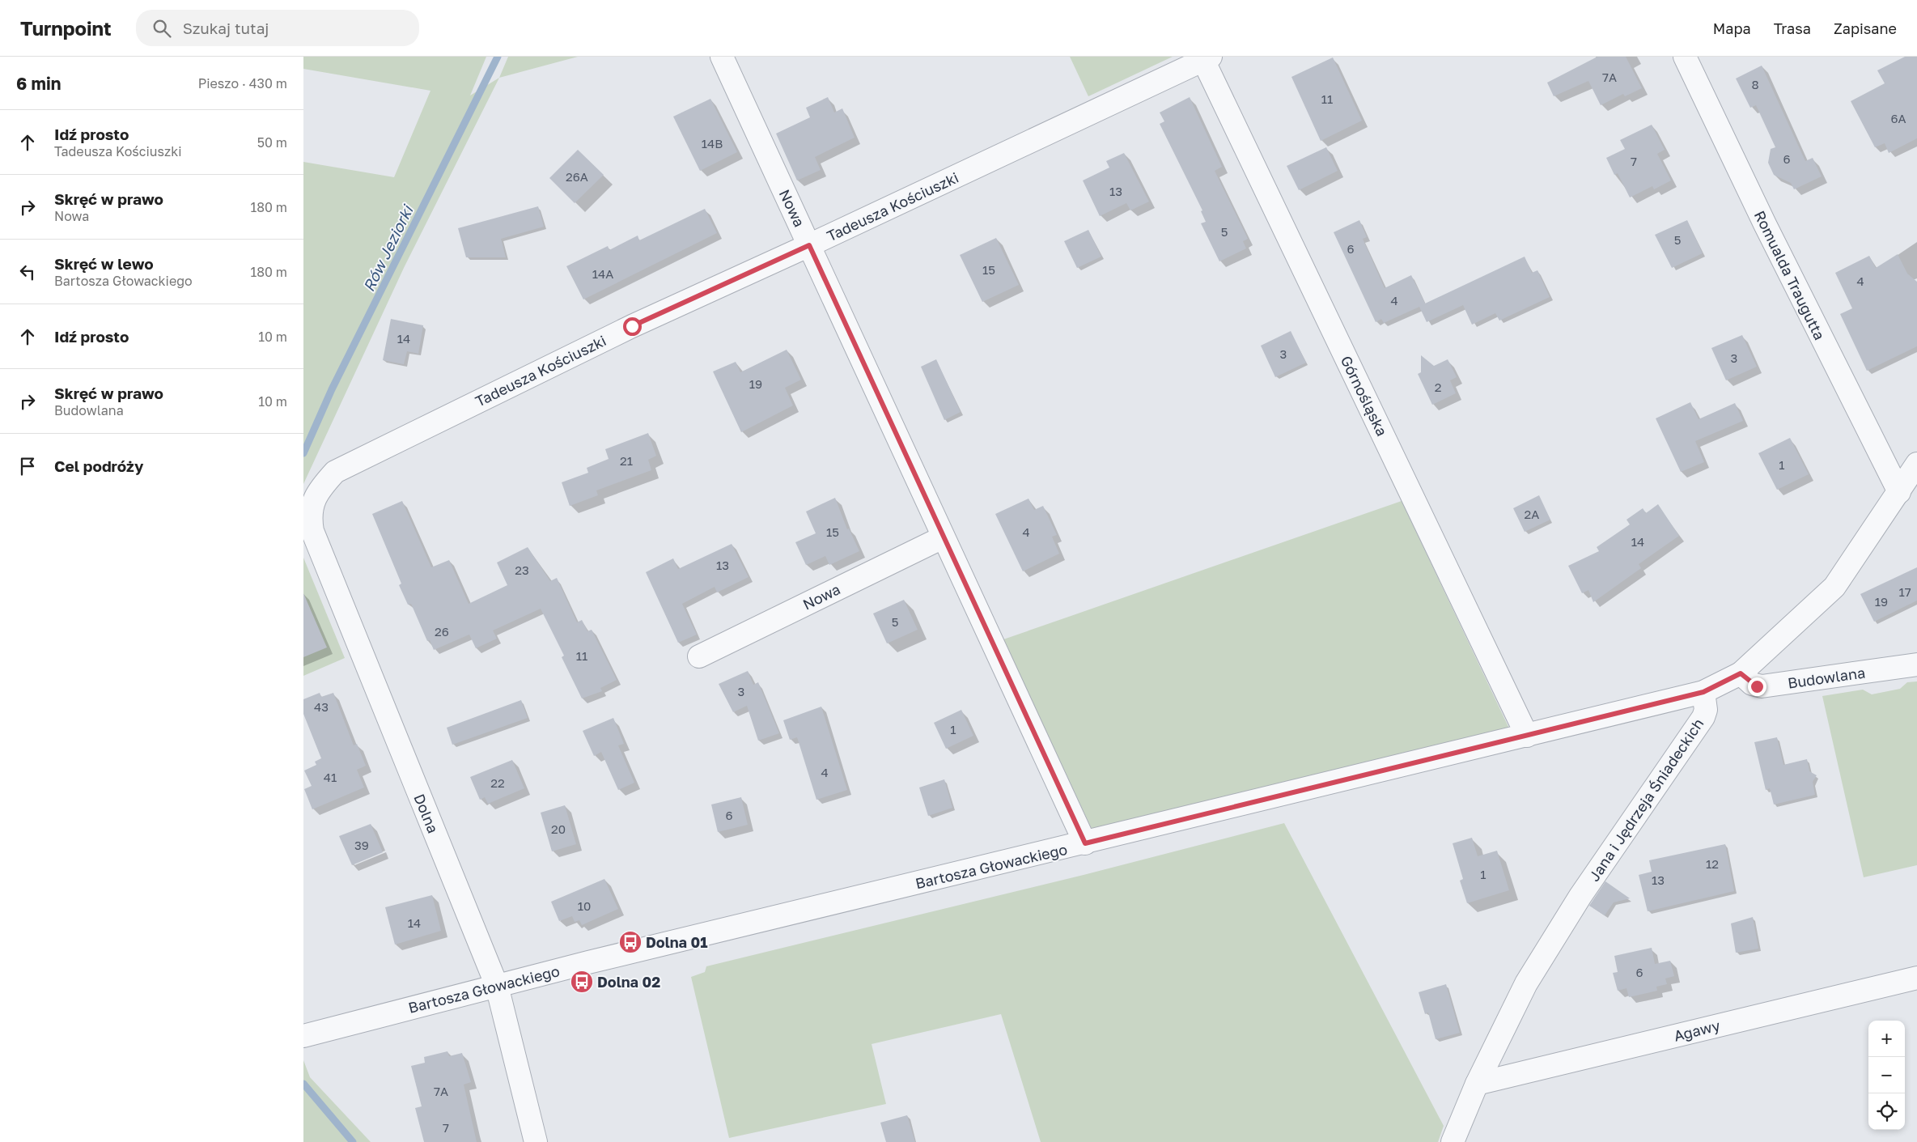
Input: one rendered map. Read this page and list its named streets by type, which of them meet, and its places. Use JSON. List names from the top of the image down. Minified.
{"streets":{"street":["Tadeusza Kościuszki","Nowa","Romualda Traugutta","Górnośląska","Budowlana","Jana i Jędrzeja Śniadeckich","Dolna","Bartosza Głowackiego","Agawy"]},"crossings":[["Tadeusza Kościuszki","Nowa"],["Tadeusza Kościuszki","Górnośląska"],["Tadeusza Kościuszki","Dolna"],["Nowa","Bartosza Głowackiego"],["Górnośląska","Bartosza Głowackiego"],["Jana i Jędrzeja Śniadeckich","Bartosza Głowackiego"],["Jana i Jędrzeja Śniadeckich","Agawy"],["Dolna","Bartosza Głowackiego"]],"water":["Rów Jeziorki"],"places":{"bus stop":["Dolna 01","Dolna 02"]},"house_numbers":["7A","8","11","6A","14B","6","7","26A","13","5","5","6","15","14A","4","4","14","3","3","19","2","21","1","2A","15","4","14","13","23","17","19","5","26","11","3","43","1","4","41","22","6","20","39","12","1","13","10","14","6","7A","7"],"page":{"header":"Turnpoint","search":"Szukaj tutaj","nav":["Mapa","Trasa","Zapisane"],"heading":["6 min","Pieszo · 430 m"],"list":[["Idź prosto","Tadeusza Kościuszki","50 m"],["Skręć w prawo","Nowa","180 m"],["Skręć w lewo","Bartosza Głowackiego","180 m"],["Idź prosto","10 m"],["Skręć w prawo","Budowlana","10 m"],"Cel podróży"],"map_buttons":["+","−"]}}
